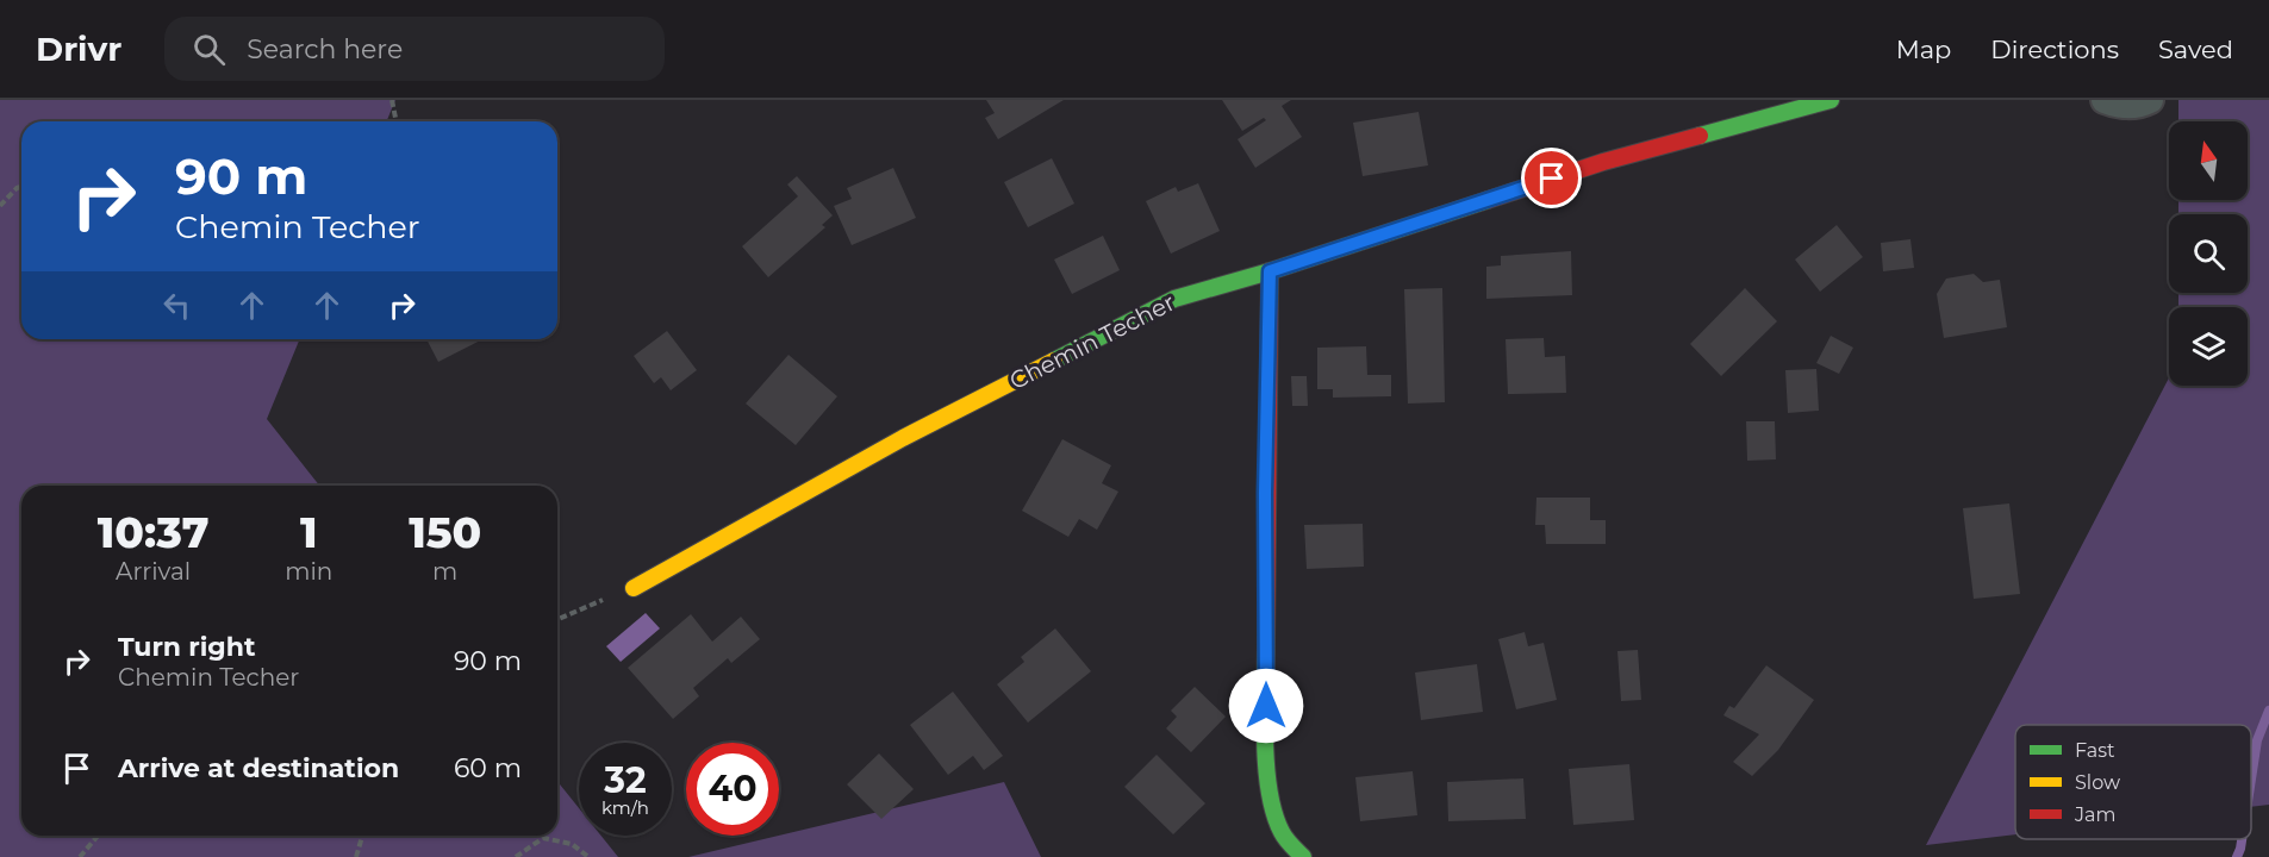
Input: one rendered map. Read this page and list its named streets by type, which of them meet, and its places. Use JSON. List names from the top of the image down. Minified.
{"streets":{"street":["Chemin Techer"]},"legend":["Fast","Slow","Jam"],"north":"top","page":{"header":"Drivr","search":"Search here","nav":["Map","Directions","Saved"],"turn":["90 m","Chemin Techer"],"eta":["10:37","Arrival","1","min","150","m"],"list":[{"name":"Turn right","note":"Chemin Techer","value":"90 m"},{"name":"Arrive at destination","value":"60 m"}],"speed":"32 km/h","limit":"40"}}
